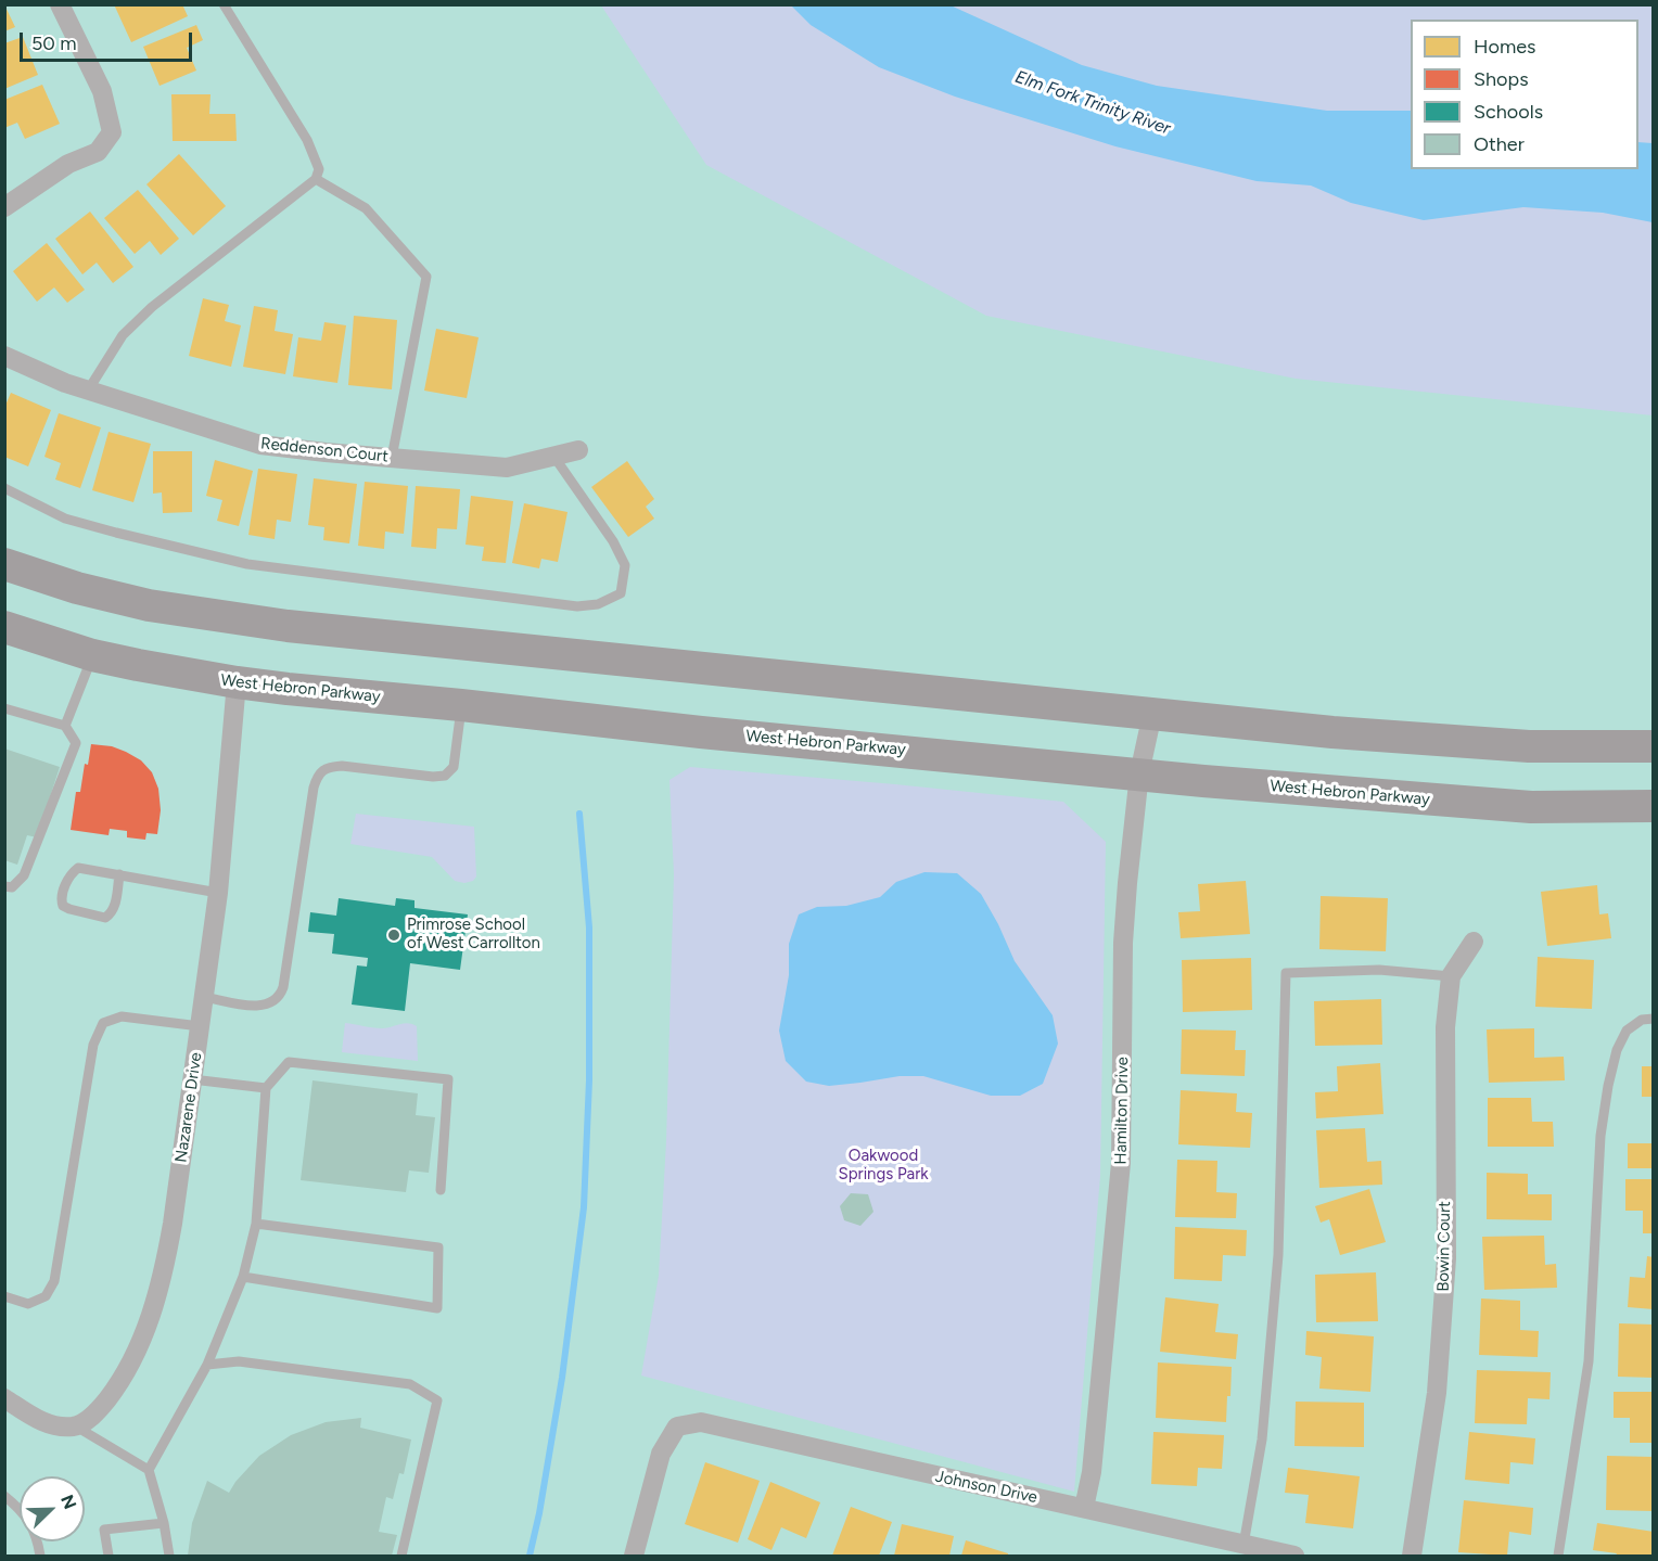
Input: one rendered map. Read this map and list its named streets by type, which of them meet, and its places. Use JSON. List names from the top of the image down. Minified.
{"streets":{"main road":["West Hebron Parkway"],"street":["Reddenson Court","Nazarene Drive","Hamilton Drive","Bowin Court","Johnson Drive"]},"crossings":[["West Hebron Parkway","Nazarene Drive"],["West Hebron Parkway","Hamilton Drive"],["Hamilton Drive","Johnson Drive"]],"water":["Elm Fork Trinity River"],"parks":["Oakwood Springs Park"],"places":["Primrose School of West Carrollton"],"legend":["Homes","Shops","Schools","Other"],"scale_bar":"50 m","north":"top right"}
